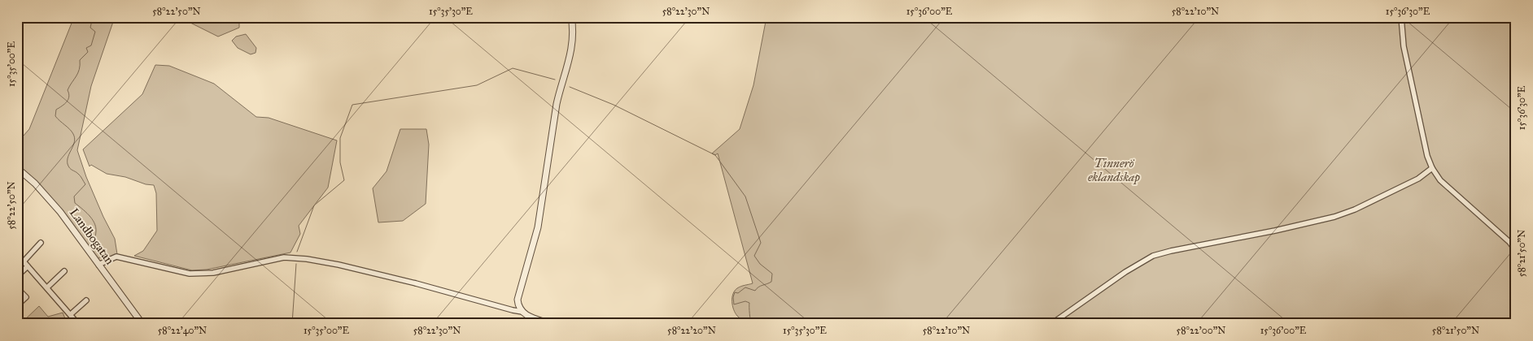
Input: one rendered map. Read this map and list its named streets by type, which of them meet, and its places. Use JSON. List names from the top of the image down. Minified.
{"streets":{"street":["Landbogatan"]},"parks":["Tinnerö eklandskap"],"coordinates":["58°22'50\"N","15°35'30\"E","58°22'30\"N","15°36'00\"E","58°22'10\"N","15°36'30\"E","15°35'00\"E","58°21'50\"N","58°22'40\"N","58°22'20\"N","58°22'00\"N"]}
